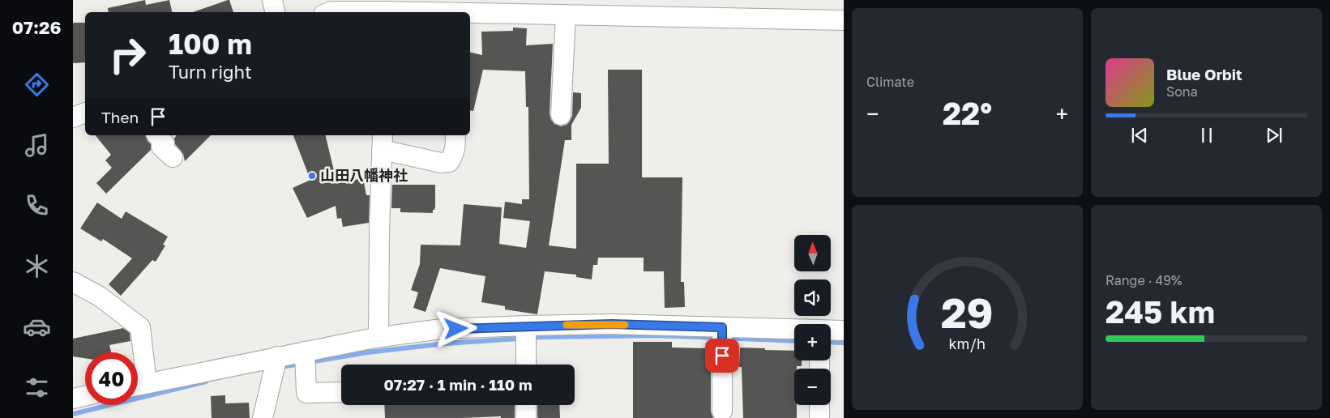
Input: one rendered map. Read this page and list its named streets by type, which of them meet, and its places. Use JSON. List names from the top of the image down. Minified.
{"places":["山田八幡神社"],"north":"top","page":{"tabs":"07:26","tile":["Climate",["Range · 49%","245 km"]],"turn":["100 m","Turn right"],"song":["Blue Orbit","Sona"],"heat":["−","22°","+"],"then":"Then","map_buttons":["+","−"],"limit":"40","trip":"07:27 · 1 min · 110 m","gauge":["29","km/h"]}}
